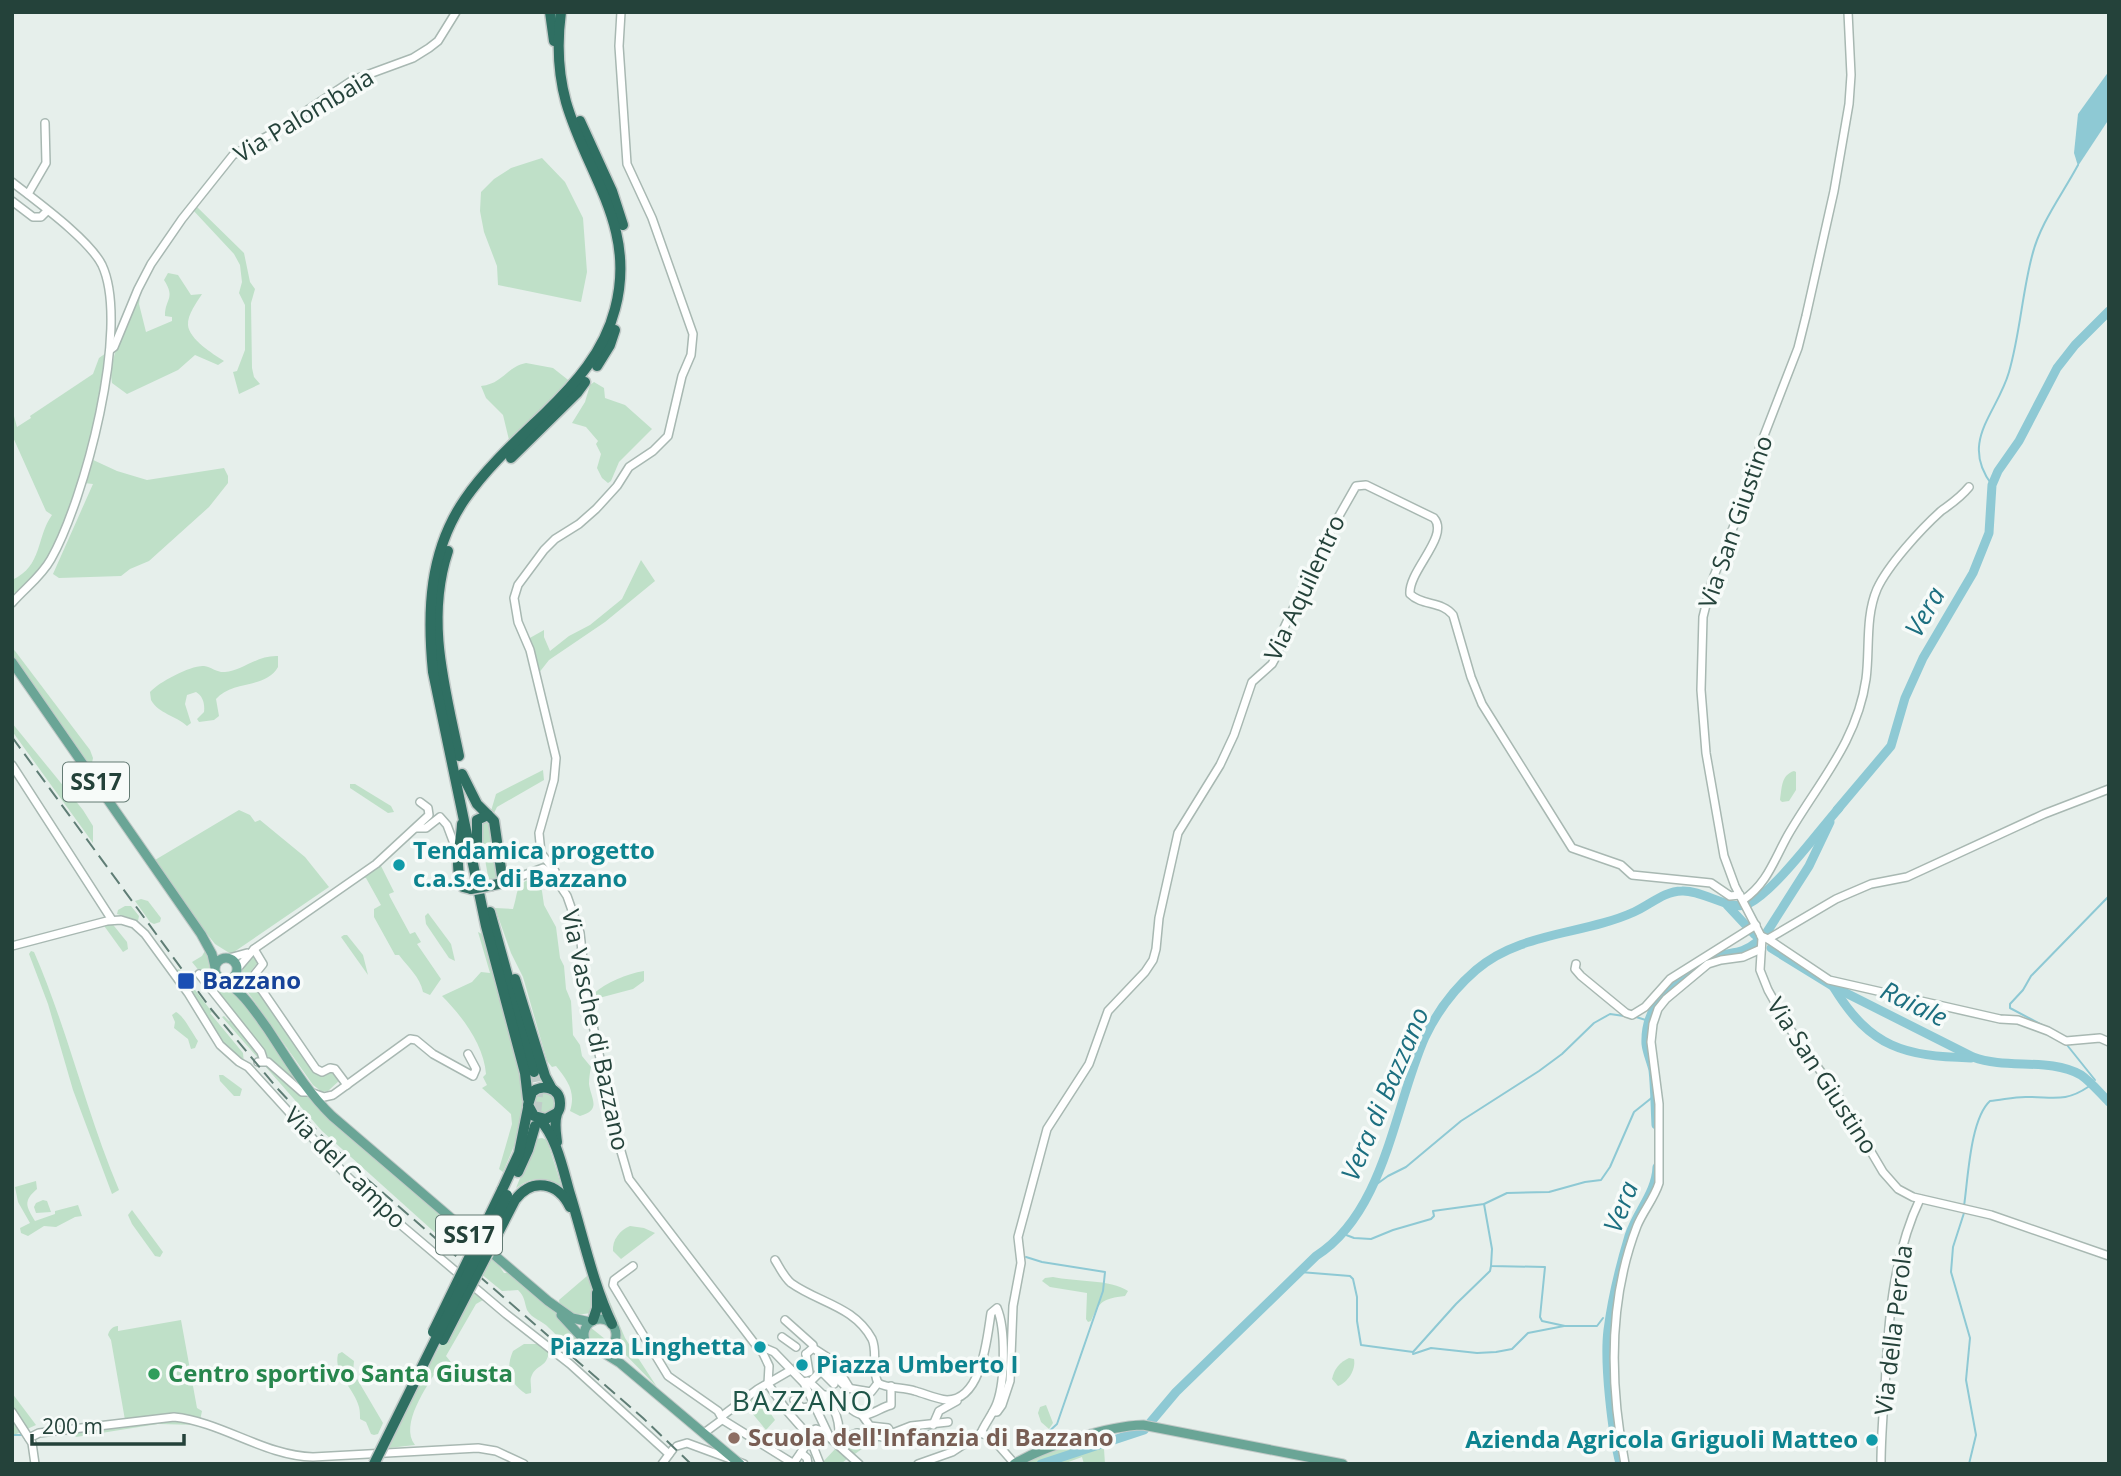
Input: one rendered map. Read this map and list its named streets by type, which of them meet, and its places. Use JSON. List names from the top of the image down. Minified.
{"streets":{"main road":["SS17"],"street":["Via Palombaia","Via San Giustino","Via Aquilentro","Via Vasche di Bazzano","Via del Campo","Via della Perola"]},"crossings":[["Via San Giustino","Via Aquilentro"],["Via San Giustino","Via della Perola"]],"districts":["BAZZANO"],"water":["Vera","Raiale","Vera di Bazzano"],"places":{"other":["Tendamica progetto c.a.s.e. di Bazzano","Piazza Linghetta","Piazza Umberto I","Centro sportivo Santa Giusta","Scuola dell'Infanzia di Bazzano","Azienda Agricola Griguoli Matteo"],"transit":["Bazzano"]},"scale_bar":"200 m"}
